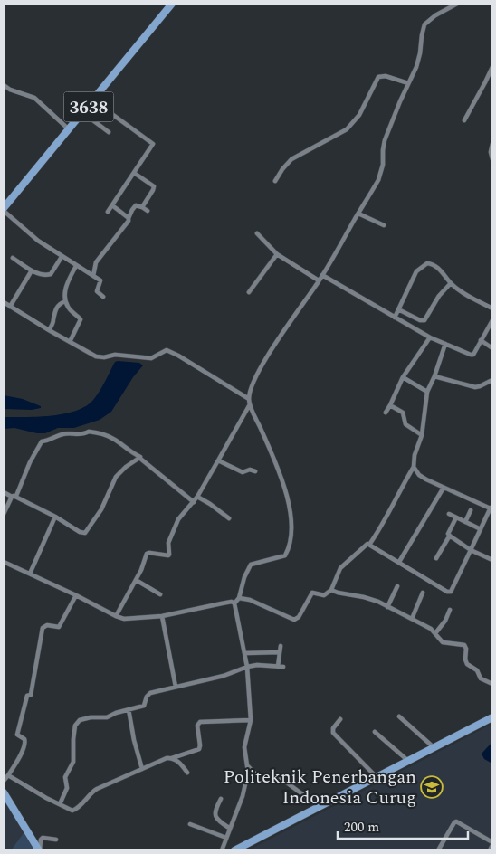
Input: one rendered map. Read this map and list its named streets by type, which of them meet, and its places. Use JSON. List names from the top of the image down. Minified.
{"streets":{"main road":["3638"]},"places":{"school or university":["Politeknik Penerbangan Indonesia Curug"]},"scale_bar":"200 m"}
